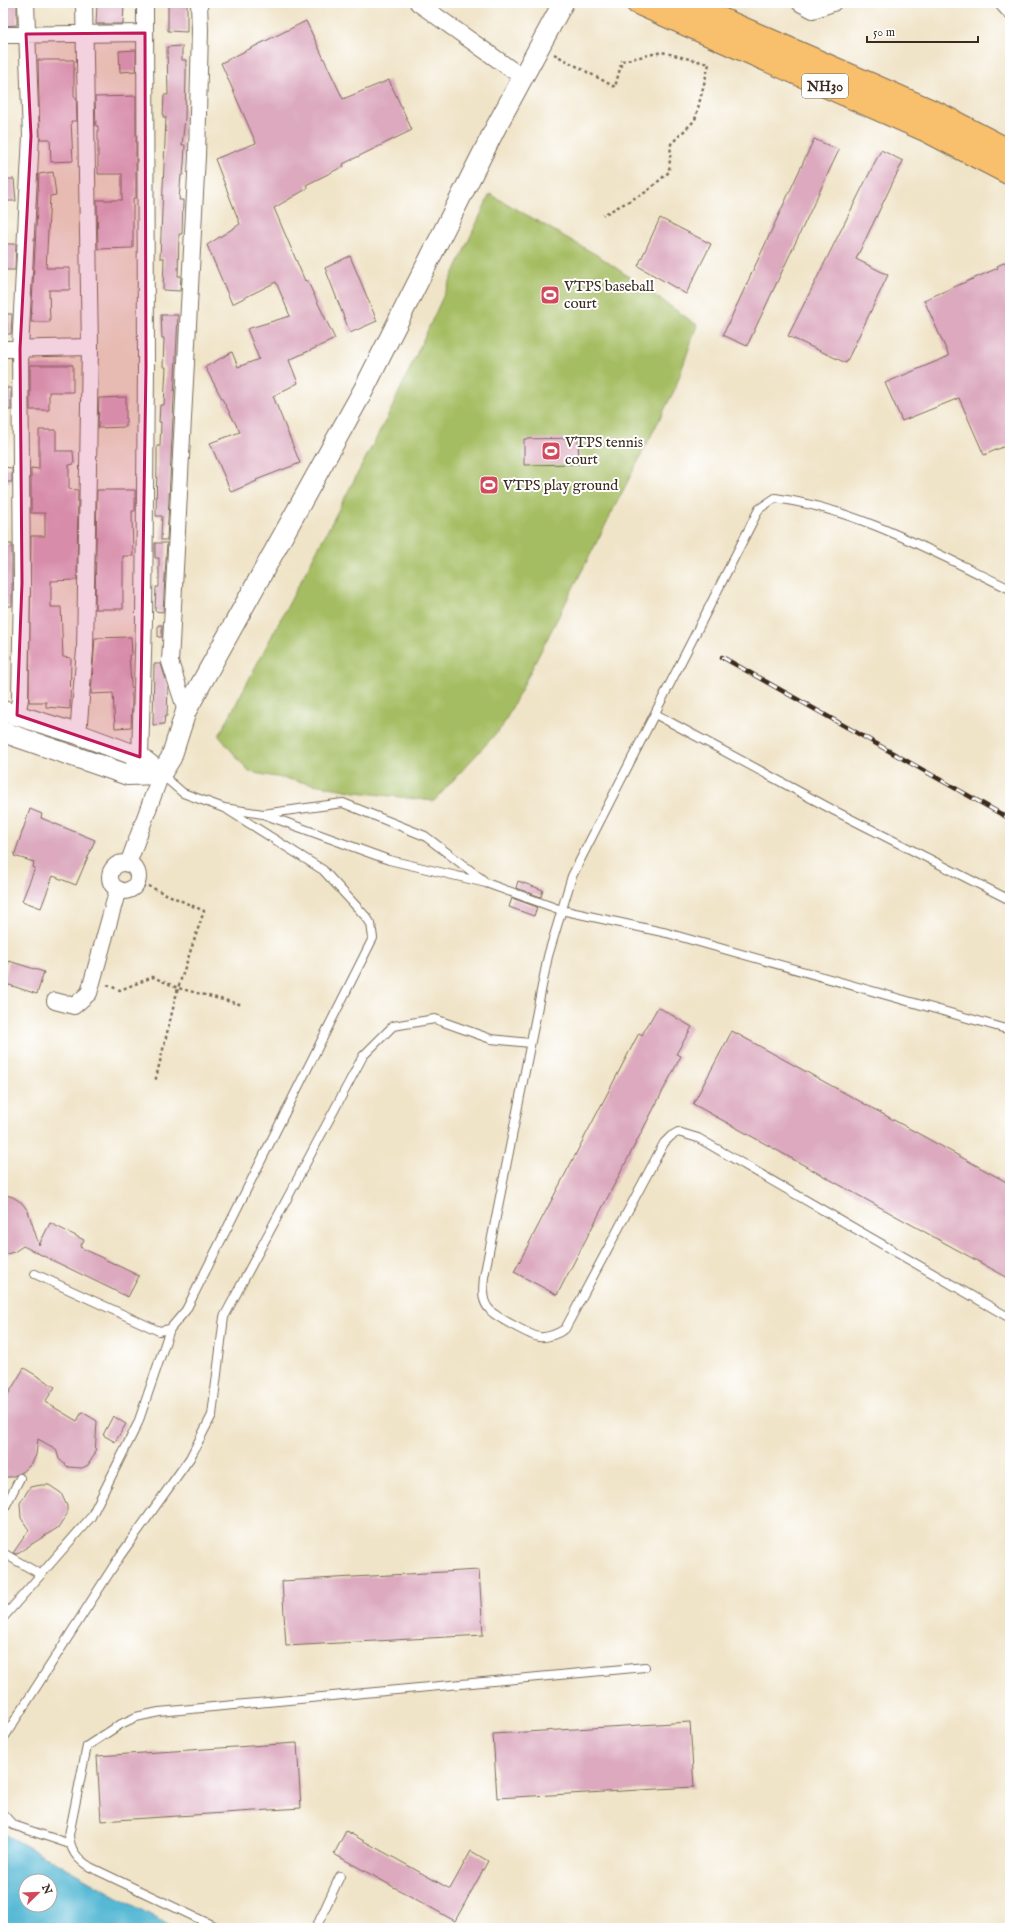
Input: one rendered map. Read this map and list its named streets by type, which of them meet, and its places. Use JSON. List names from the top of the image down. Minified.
{"streets":{"highway":["NH30"]},"places":{"sports":["VTPS baseball court","VTPS tennis court","VTPS play ground"]},"scale_bar":"50 m","north":"top right"}
